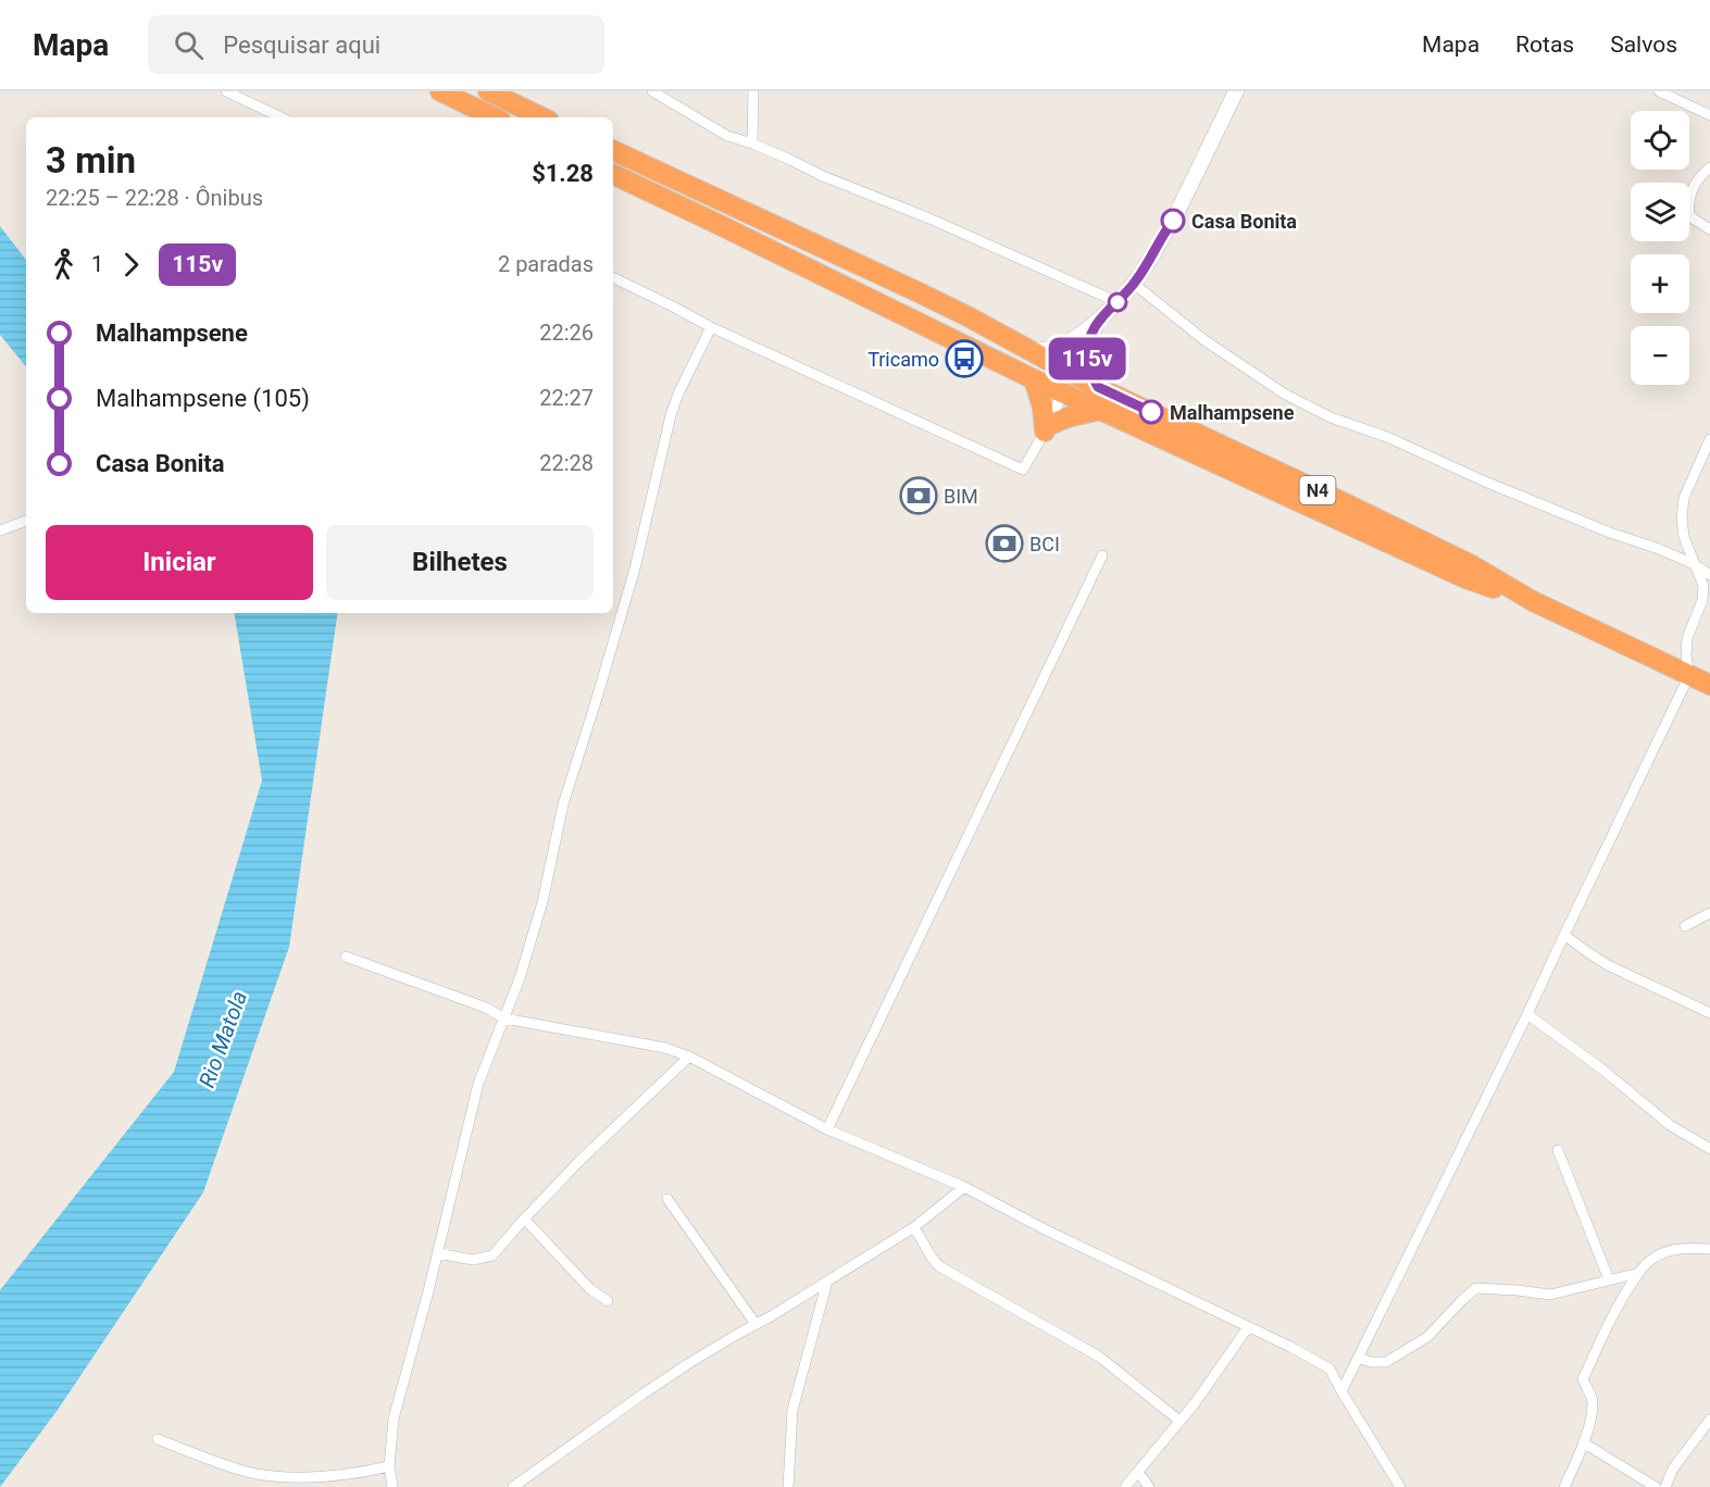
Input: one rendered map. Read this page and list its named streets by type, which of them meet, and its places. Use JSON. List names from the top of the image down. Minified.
{"streets":{"highway":["N4"]},"water":["Rio Matola"],"places":{"other":["Casa Bonita","Malhampsene"],"bus stop":["Tricamo"],"bank":["BIM","BCI"]},"lines":["bus line 115v"],"page":{"header":"Mapa","search":"Pesquisar aqui","nav":["Mapa","Rotas","Salvos"],"on_map":"115v","map_buttons":["+","−"],"heading":["3 min","22:25 – 22:28 · Ônibus","$1.28"],"legs":["1","115v","2 paradas"],"list":[{"name":"Malhampsene","value":"22:26"},{"name":"Malhampsene (105)","value":"22:27"},{"name":"Casa Bonita","value":"22:28"}],"buttons":["Iniciar","Bilhetes"]}}
